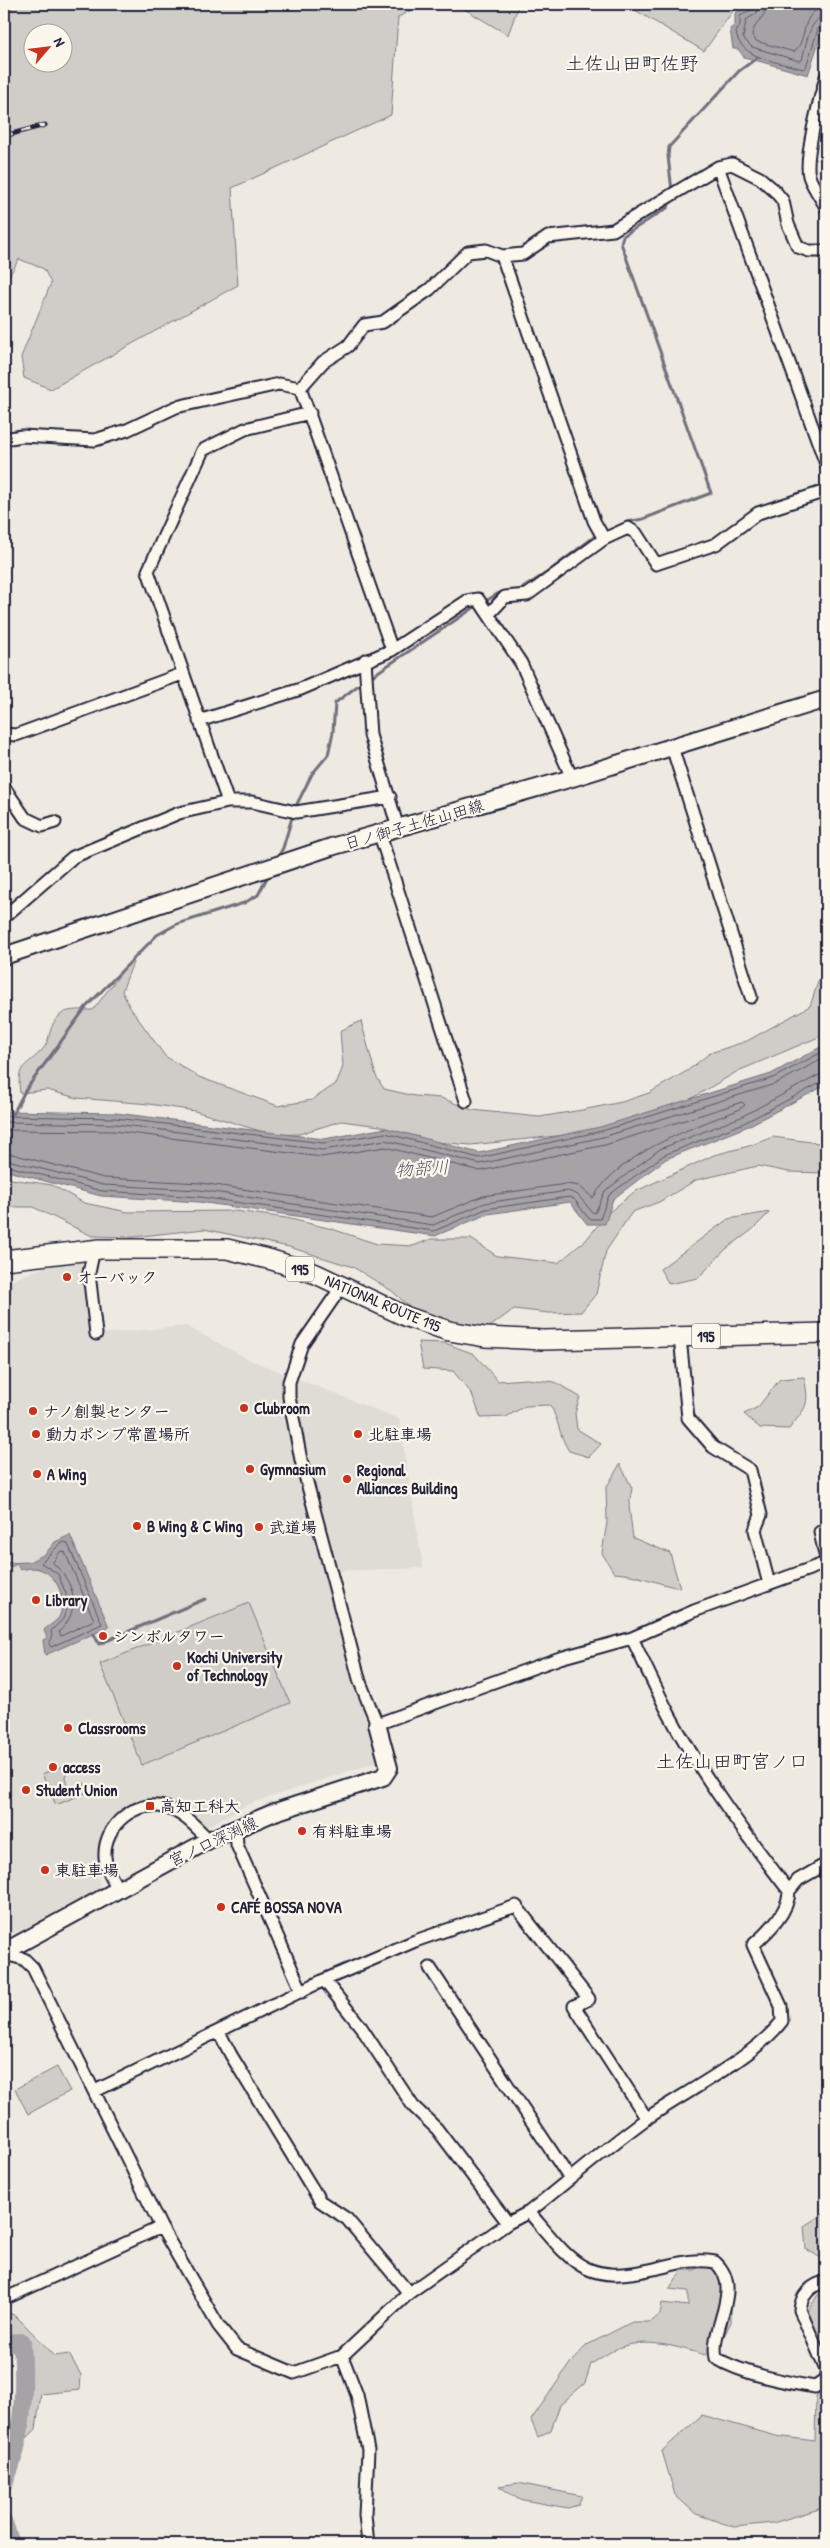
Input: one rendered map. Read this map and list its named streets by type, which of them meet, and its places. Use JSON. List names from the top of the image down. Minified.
{"streets":{"highway":["195","NATIONAL ROUTE 195"],"main road":["日ノ御子土佐山田線","宮ノ口深渕線"]},"districts":["土佐山田町佐野","土佐山田町宮ノ口"],"water":["物部川"],"places":{"other":["オーバック","Clubroom","ナノ創製センター","動力ポンプ常置場所","北駐車場","Gymnasium","A Wing","Regional Alliances Building","B Wing & C Wing","武道場","Library","シンボルタワー","Kochi University of Technology","Classrooms","access","Student Union","有料駐車場","東駐車場","CAFÉ BOSSA NOVA"],"transit":["高知工科大"]},"north":"top right"}
